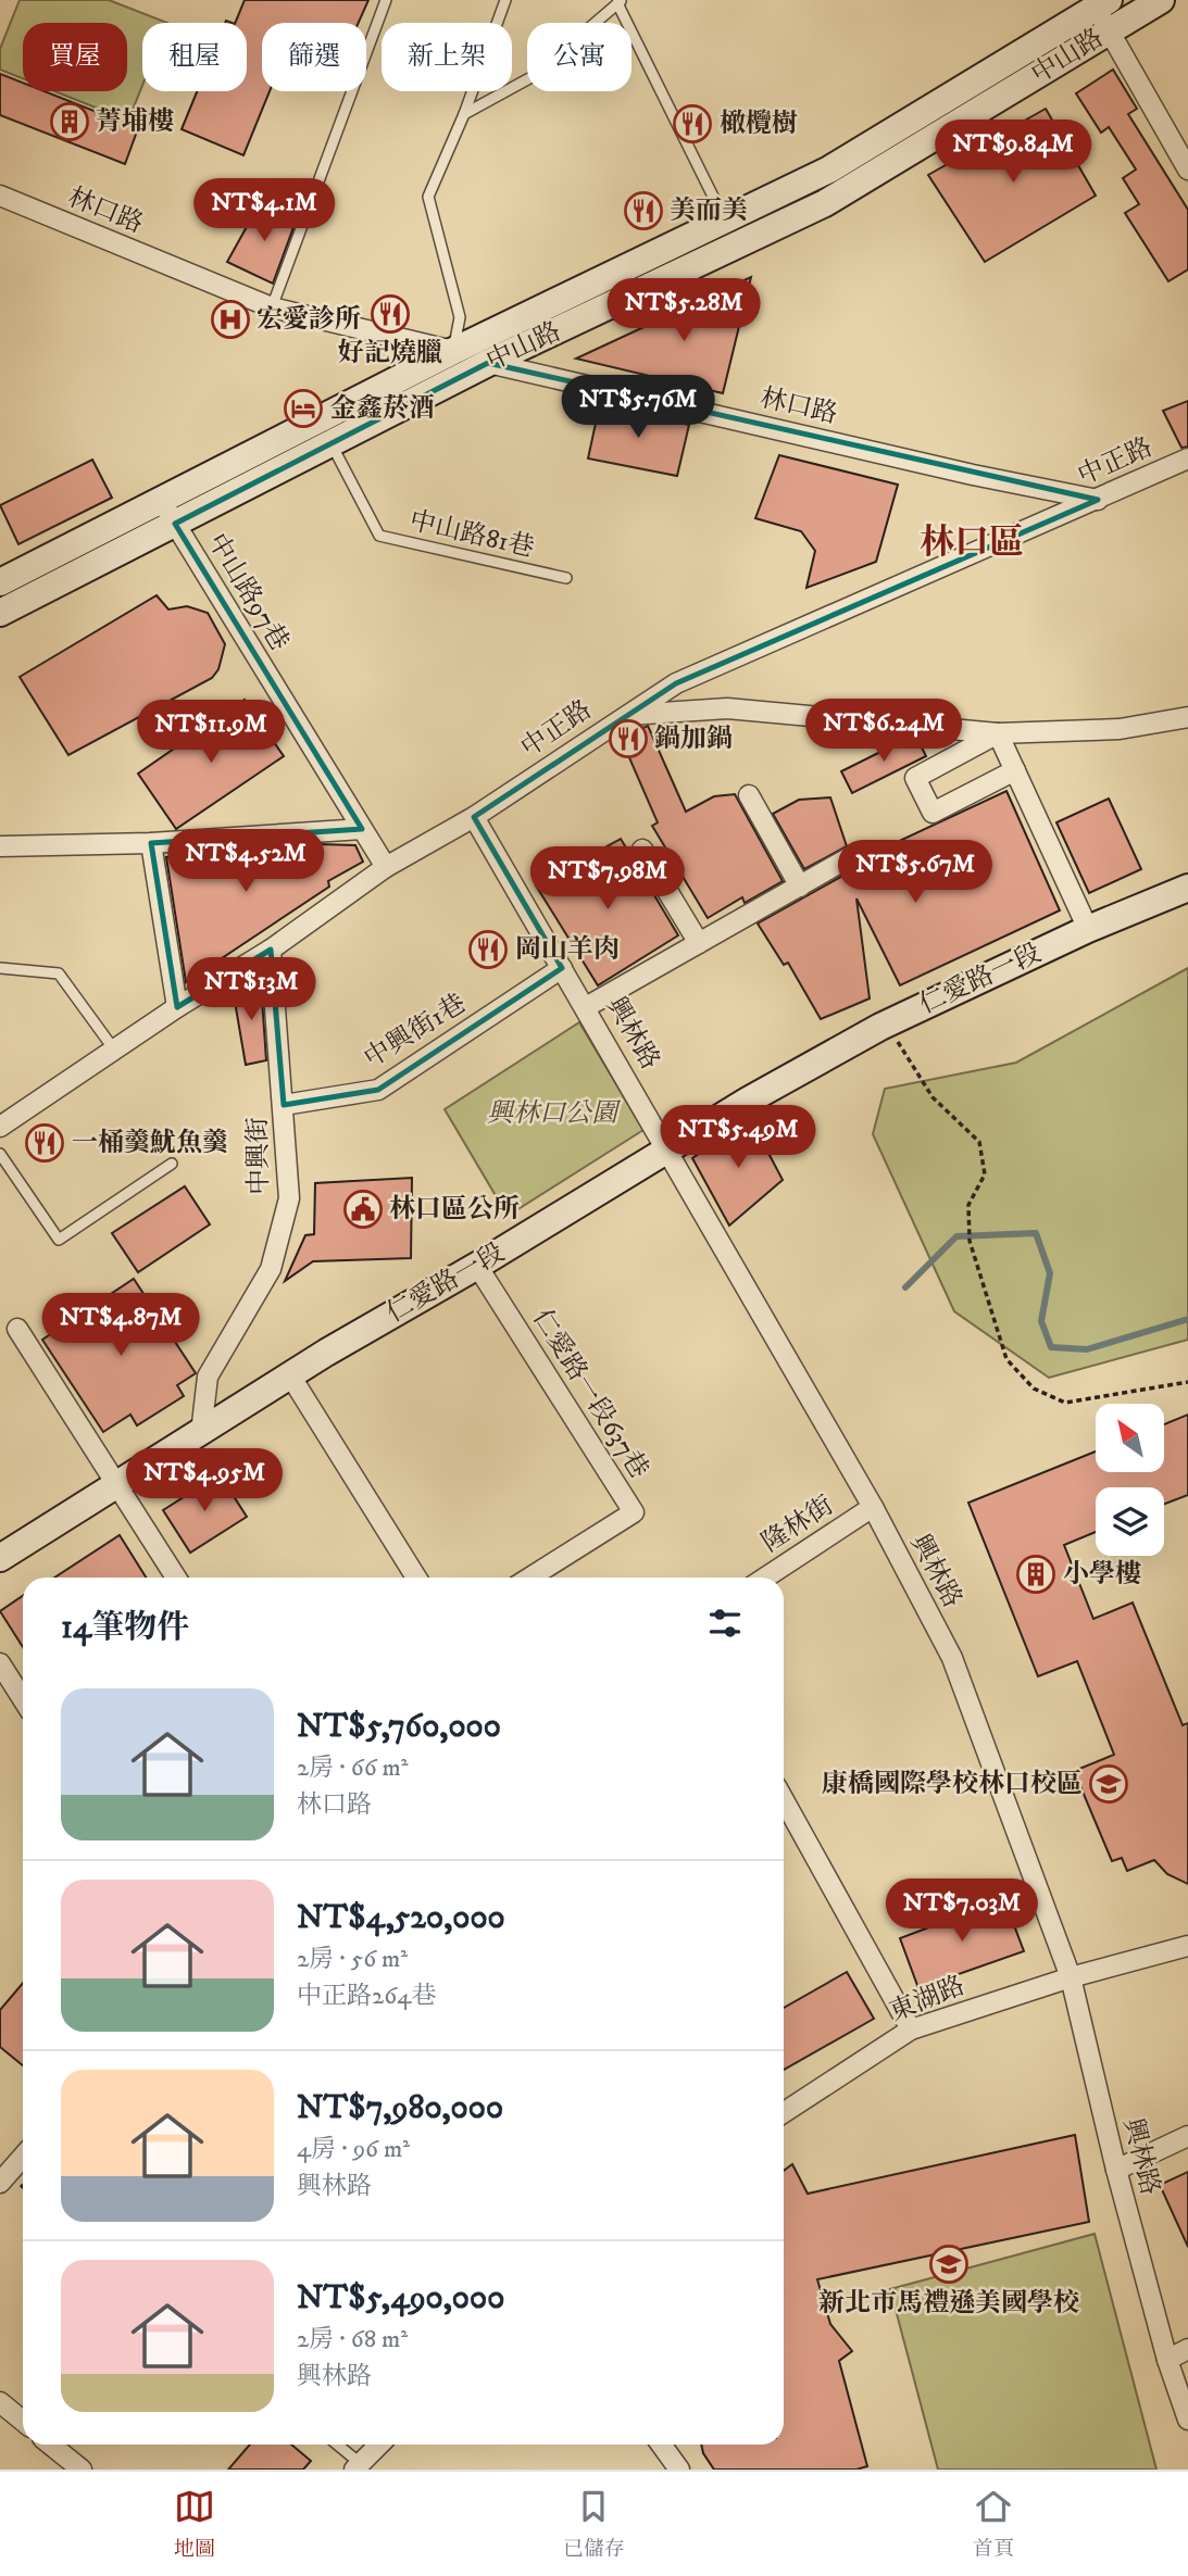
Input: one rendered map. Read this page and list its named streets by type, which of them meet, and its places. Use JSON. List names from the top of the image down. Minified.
{"streets":{"main road":["中山路","仁愛路一段"],"street":["林口路","中正路","中山路97巷","中興街1巷","興林路","中興街","仁愛路一段637巷","隆林街","東湖路"],"lane":["中山路81巷"]},"crossings":[["中山路","林口路"],["中山路","中山路81巷"],["中山路","中山路97巷"],["林口路","中正路"],["中正路","中山路97巷"],["中正路","興林路"],["中正路","中興街"],["仁愛路一段","興林路"],["仁愛路一段","中興街"],["仁愛路一段","仁愛路一段637巷"],["中興街1巷","興林路"],["中興街1巷","中興街"],["興林路","隆林街"],["興林路","東湖路"]],"districts":["林口區"],"parks":["興林口公園"],"places":{"building":["菁埔樓","小學樓"],"restaurant":["橄欖樹","美而美","好記燒臘","鍋加鍋","岡山羊肉","一桶羹魷魚羹"],"hospital":["宏愛診所"],"hotel":["金鑫菸酒"],"public building":["林口區公所"],"school or university":["康橋國際學校林口校區","新北市馬禮遜美國學校"]},"north":"top left","page":{"chip":["買屋","租屋","篩選","新上架","公寓"],"price":["NT$9.84M","NT$4.1M","NT$5.28M","NT$5.76M","NT$6.24M","NT$11.9M","NT$4.52M","NT$5.67M","NT$7.98M","NT$13M","NT$5.49M","NT$4.87M","NT$4.95M","NT$7.03M"],"heading":"14筆物件","list":[{"name":"NT$5,760,000","note":"2房 · 66 m² · 林口路"},{"name":"NT$4,520,000","note":"2房 · 56 m² · 中正路264巷"},{"name":"NT$7,980,000","note":"4房 · 96 m² · 興林路"},{"name":"NT$5,490,000","note":"2房 · 68 m² · 興林路"}],"tabs":["地圖","已儲存","首頁"]}}
